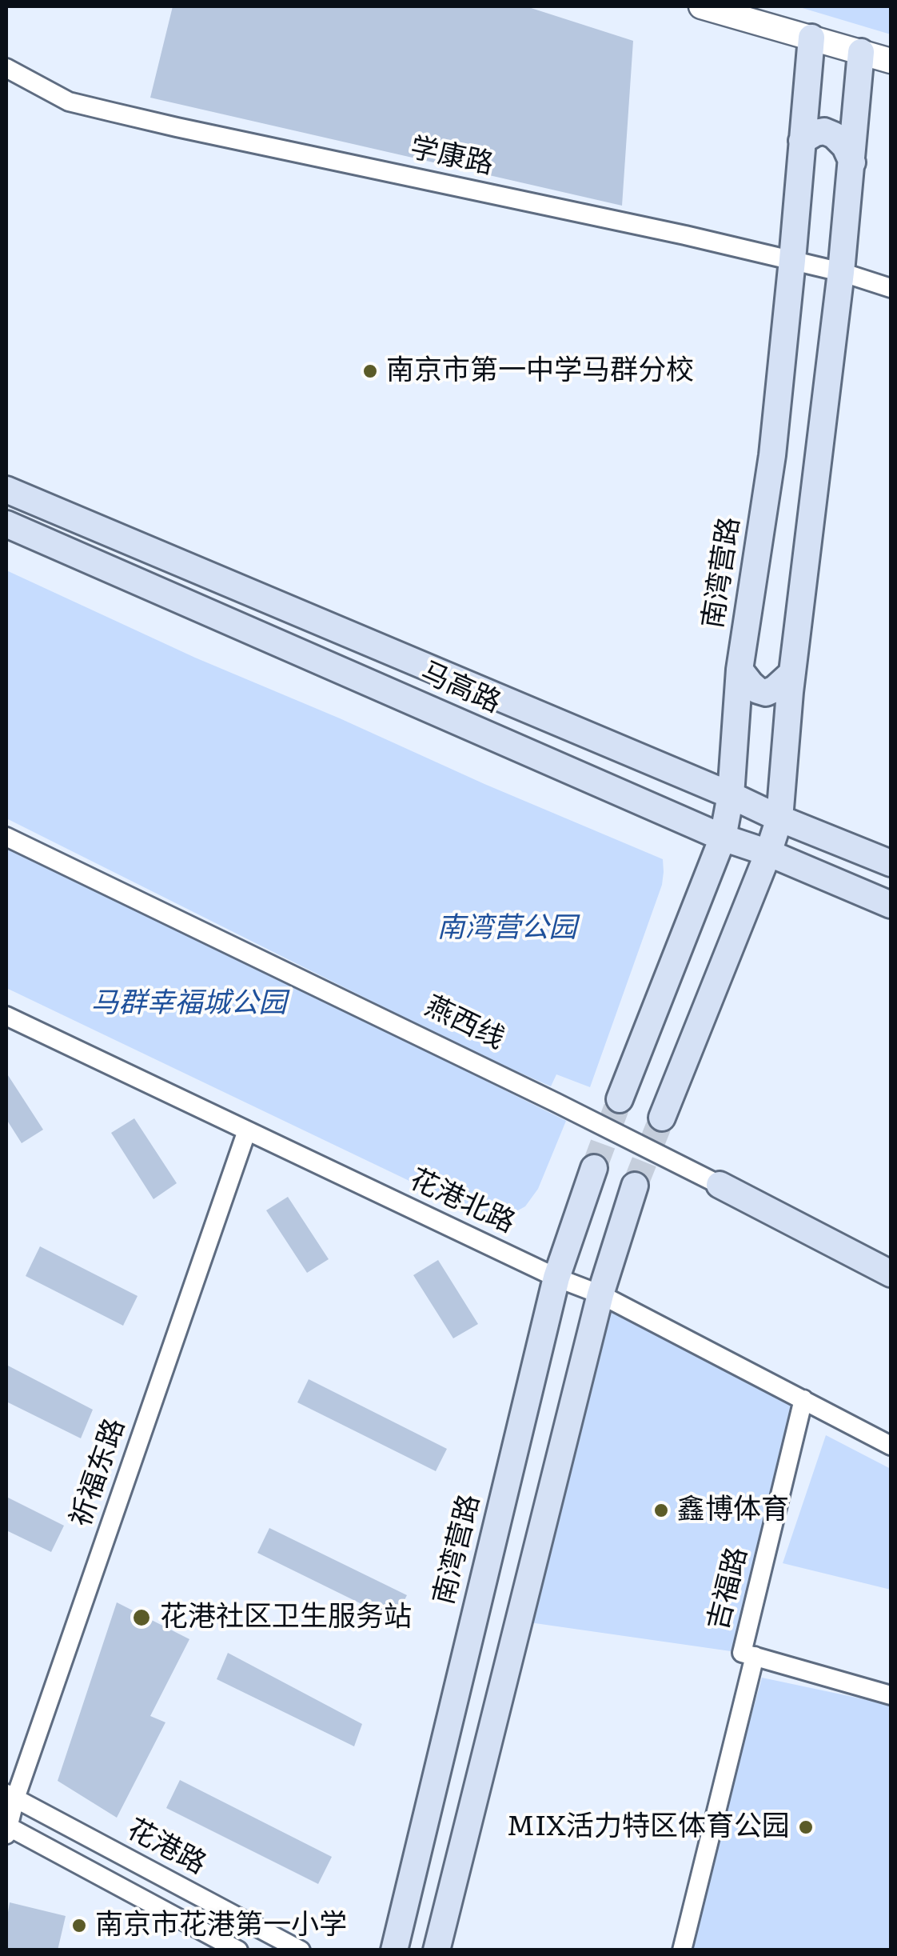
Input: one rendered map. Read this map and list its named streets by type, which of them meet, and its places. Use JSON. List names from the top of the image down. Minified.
{"streets":{"main road":["南湾营路","马高路","燕西线"],"street":["学康路","花港北路","祈福东路","吉福路","花港路"]},"crossings":[["学康路","南湾营路"],["南湾营路","马高路"],["南湾营路","花港北路"],["花港北路","祈福东路"],["花港北路","吉福路"],["祈福东路","花港路"]],"parks":["南湾营公园","马群幸福城公园"],"places":["南京市第一中学马群分校","鑫博体育","花港社区卫生服务站","MIX活力特区体育公园","南京市花港第一小学"]}
